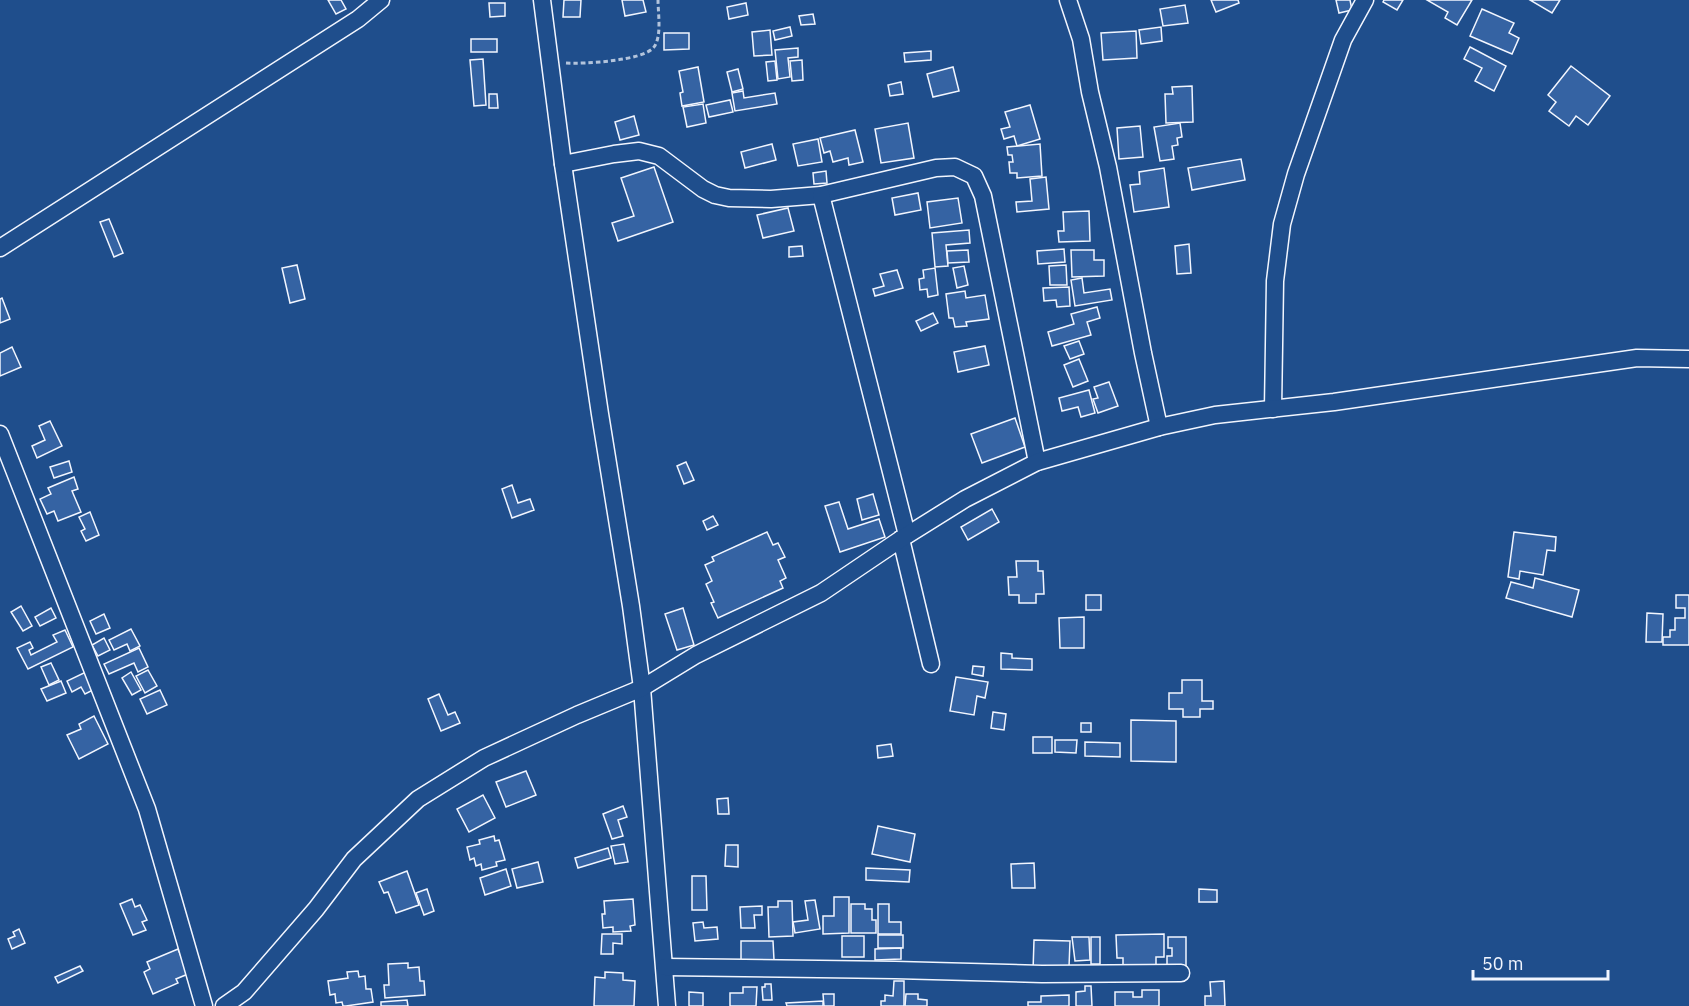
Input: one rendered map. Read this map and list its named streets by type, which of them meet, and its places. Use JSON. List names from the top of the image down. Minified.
{"scale_bar":"50 m"}
